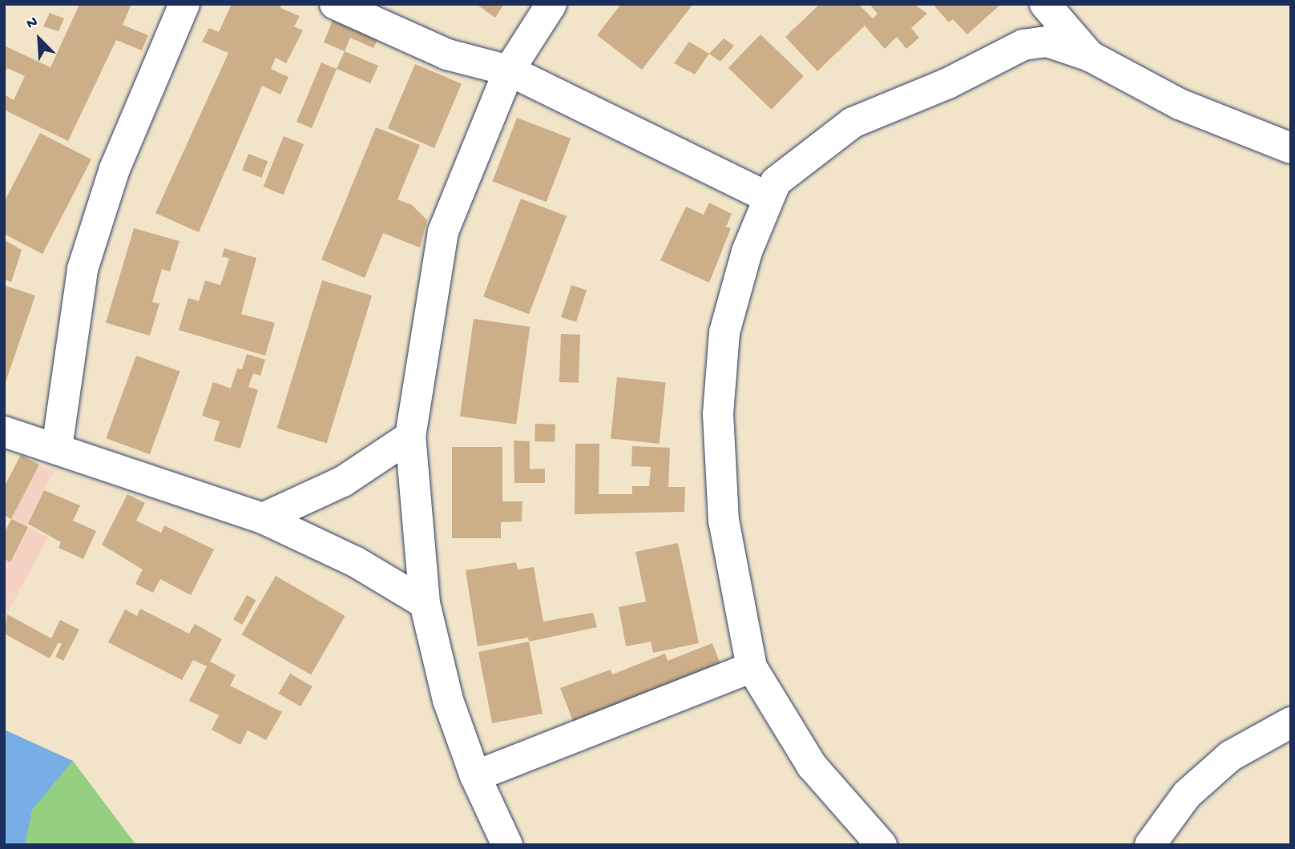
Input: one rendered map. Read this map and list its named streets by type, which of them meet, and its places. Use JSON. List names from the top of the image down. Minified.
{"north":"top left"}
